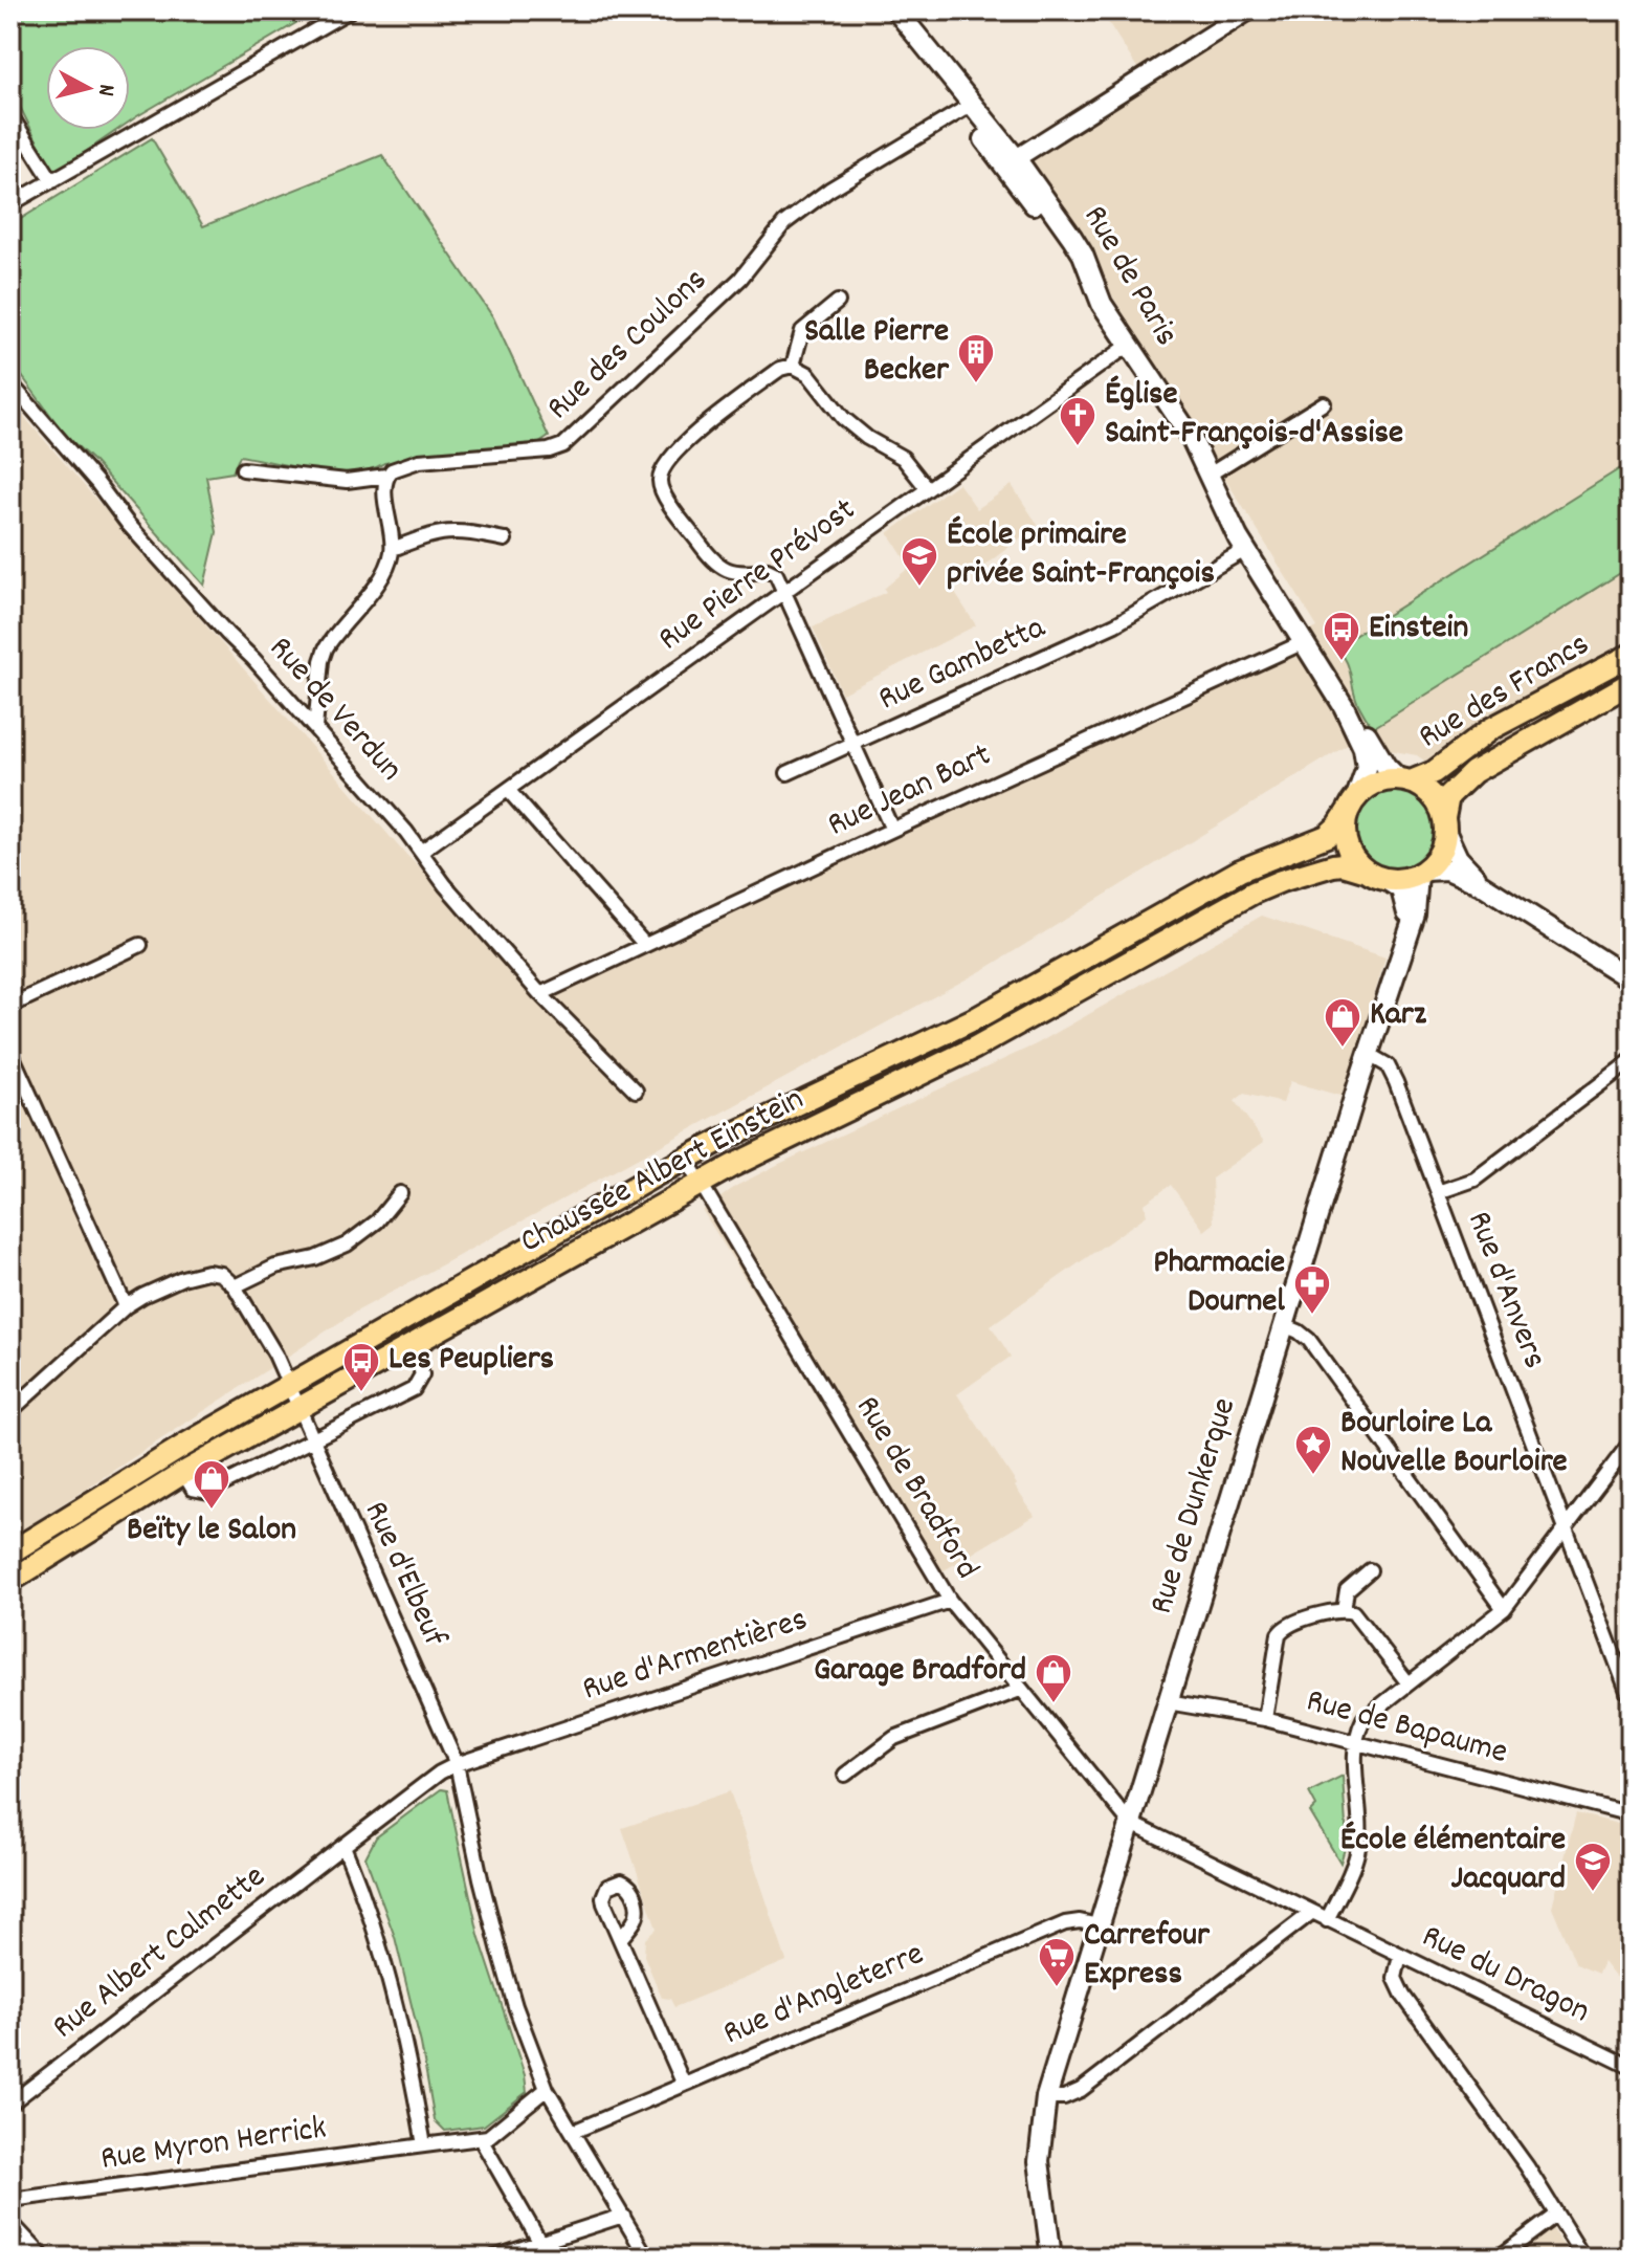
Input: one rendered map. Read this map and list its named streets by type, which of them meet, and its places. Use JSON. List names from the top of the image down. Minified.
{"streets":{"main road":["Rue de Paris","Rue des Francs","Chaussée Albert Einstein","Rue de Dunkerque"],"street":["Rue des Coulons","Rue Pierre Prévost","Rue Gambetta","Rue de Verdun","Rue Jean Bart","Rue d'Anvers","Rue de Bradford","Rue d'Elbeuf","Rue d'Armentières","Rue de Bapaume","Rue Albert Calmette","Rue du Dragon","Rue d'Angleterre","Rue Myron Herrick"]},"crossings":[["Rue de Paris","Rue des Coulons"],["Rue de Paris","Rue Pierre Prévost"],["Rue de Paris","Rue Gambetta"],["Rue de Paris","Rue des Francs"],["Rue de Paris","Rue Jean Bart"],["Rue de Paris","Chaussée Albert Einstein"],["Rue de Paris","Rue de Dunkerque"],["Rue Pierre Prévost","Rue de Verdun"],["Rue des Francs","Chaussée Albert Einstein"],["Rue des Francs","Rue de Dunkerque"],["Rue de Verdun","Rue Jean Bart"],["Chaussée Albert Einstein","Rue de Bradford"],["Chaussée Albert Einstein","Rue de Dunkerque"],["Chaussée Albert Einstein","Rue d'Elbeuf"],["Rue d'Anvers","Rue de Dunkerque"],["Rue de Bradford","Rue de Dunkerque"],["Rue de Bradford","Rue d'Armentières"],["Rue de Bradford","Rue du Dragon"],["Rue de Dunkerque","Rue de Bapaume"],["Rue de Dunkerque","Rue du Dragon"],["Rue de Dunkerque","Rue d'Angleterre"],["Rue d'Elbeuf","Rue d'Armentières"],["Rue d'Elbeuf","Rue d'Angleterre"],["Rue d'Armentières","Rue Albert Calmette"]],"places":{"building":["Salle Pierre Becker"],"church":["Église Saint-François-d'Assise"],"school or university":["École primaire privée Saint-François","École élémentaire Jacquard"],"bus stop":["Einstein","Les Peupliers"],"shop":["Karz","Beïty le Salon","Garage Bradford"],"pharmacy":["Pharmacie Dournel"],"place":["Bourloire La Nouvelle Bourloire"],"supermarket":["Carrefour Express"]},"north":"right"}
